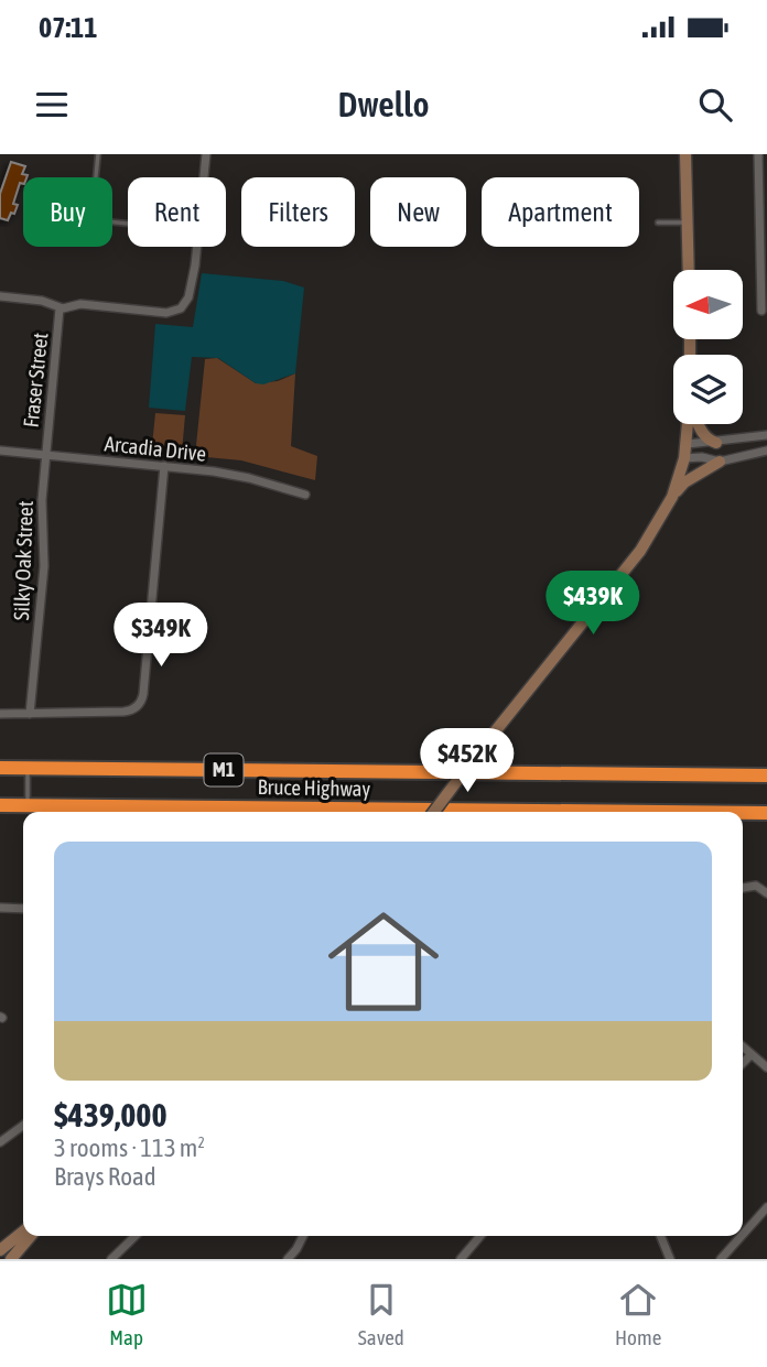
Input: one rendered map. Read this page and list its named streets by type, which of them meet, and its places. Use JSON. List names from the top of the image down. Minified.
{"streets":{"highway":["M1","Bruce Highway"],"street":["Fraser Street","Arcadia Drive","Silky Oak Street"]},"crossings":[["Fraser Street","Arcadia Drive"],["Fraser Street","Silky Oak Street"],["Arcadia Drive","Silky Oak Street"]],"north":"left","page":{"status":"07:11","header":"Dwello","chip":["Buy","Rent","Filters","New","Apartment"],"price":["$439K","$349K","$452K"],"list":[{"name":"$439,000","note":"3 rooms · 113 m² · Brays Road"}],"tabs":["Map","Saved","Home"]}}
